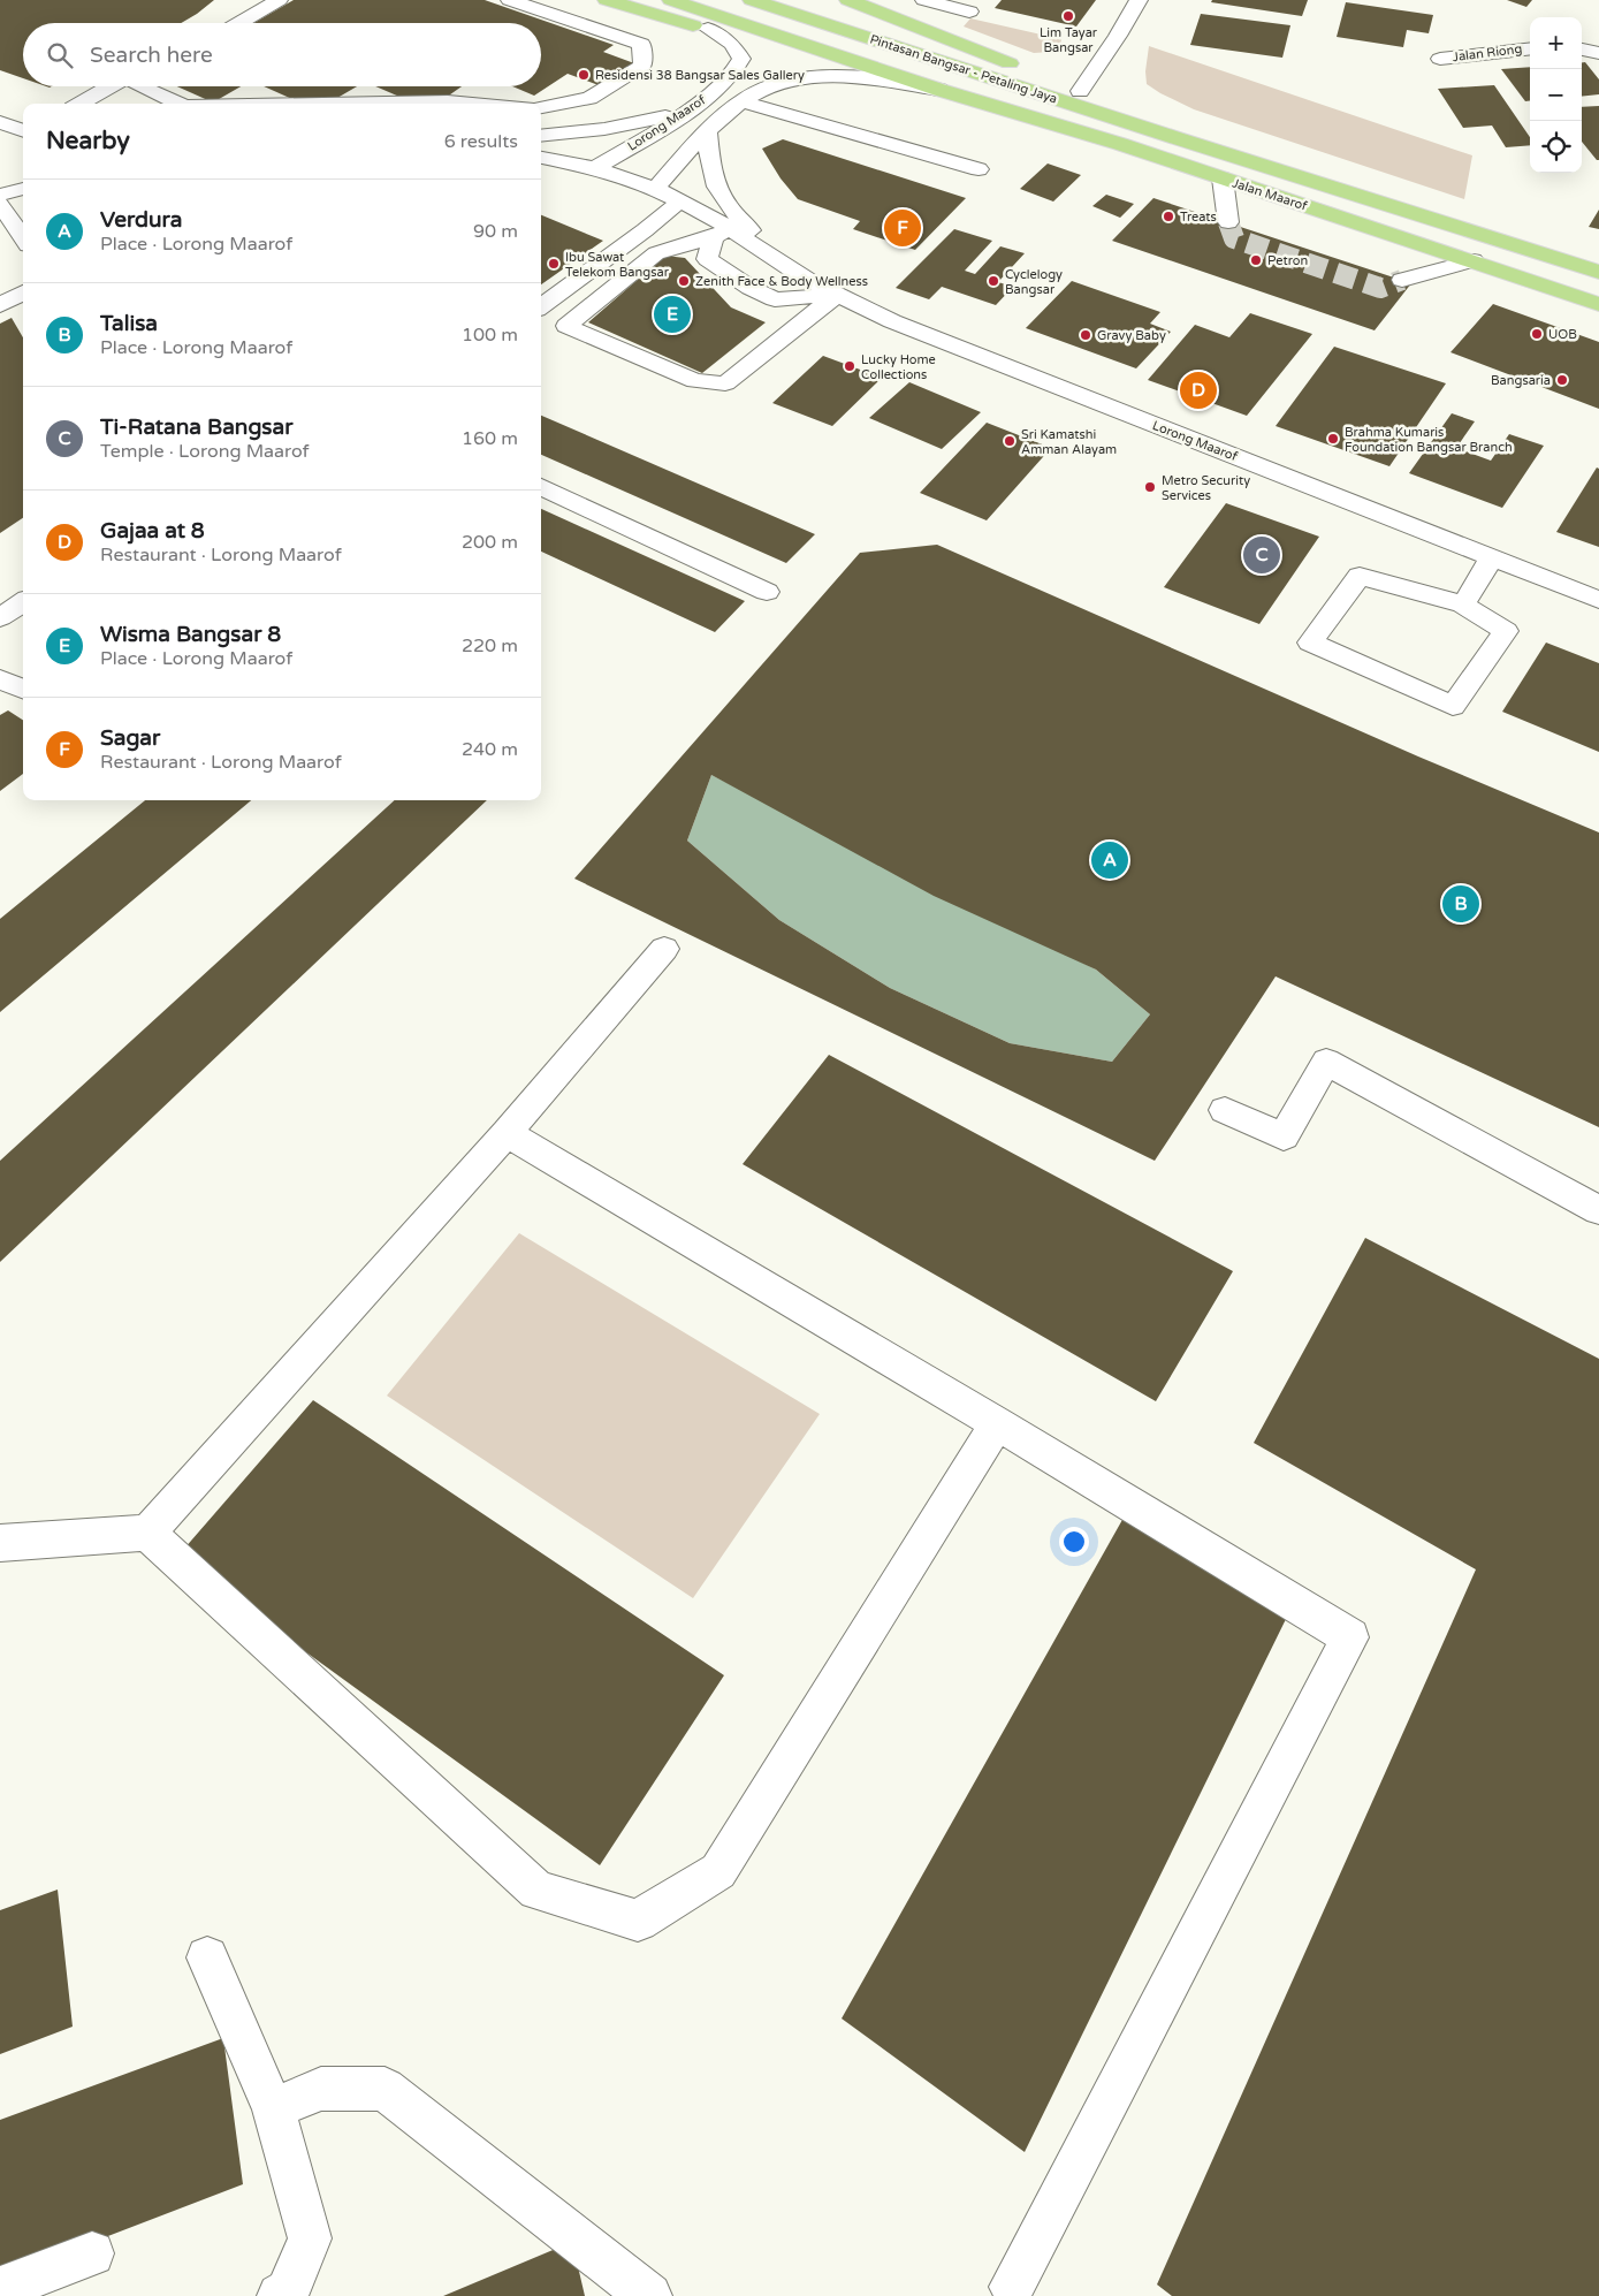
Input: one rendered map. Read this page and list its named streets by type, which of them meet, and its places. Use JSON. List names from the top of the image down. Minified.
{"streets":{"main road":["Pintasan Bangsar - Petaling Jaya","Jalan Maarof"],"street":["Jalan Riong","Lorong Maarof"]},"crossings":[["Pintasan Bangsar - Petaling Jaya","Lorong Maarof"],["Pintasan Bangsar - Petaling Jaya","Jalan Maarof"],["Lorong Maarof","Jalan Maarof"]],"places":["Lim Tayar Bangsar","Residensi 38 Bangsar Sales Gallery","Treats","Petron","Ibu Sawat Telekom Bangsar","Zenith Face & Body Wellness","Cyclelogy Bangsar","UOB","Gravy Baby","Lucky Home Collections","Bangsaria","Brahma Kumaris Foundation Bangsar Branch","Sri Kamatshi Amman Alayam","Metro Security Services"],"page":{"map_buttons":["+","−"],"search":"Search here","heading":["Nearby","6 results"],"list":[{"mark":"A","name":"Verdura","note":"Place · Lorong Maarof","value":"90 m"},{"mark":"B","name":"Talisa","note":"Place · Lorong Maarof","value":"100 m"},{"mark":"C","name":"Ti-Ratana Bangsar","note":"Temple · Lorong Maarof","value":"160 m"},{"mark":"D","name":"Gajaa at 8","note":"Restaurant · Lorong Maarof","value":"200 m"},{"mark":"E","name":"Wisma Bangsar 8","note":"Place · Lorong Maarof","value":"220 m"},{"mark":"F","name":"Sagar","note":"Restaurant · Lorong Maarof","value":"240 m"}],"pins":["F","E","D","C","A","B"]}}
